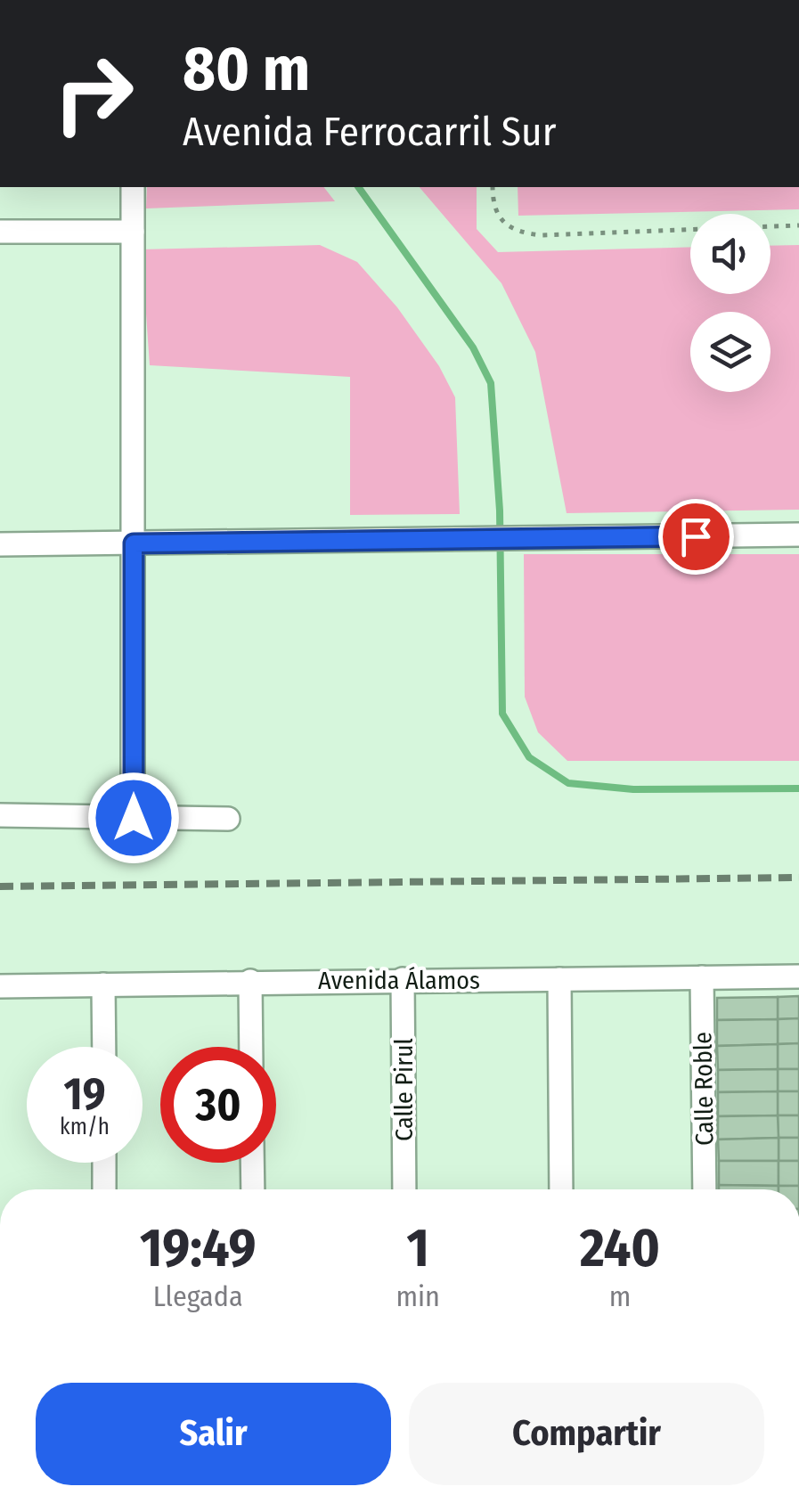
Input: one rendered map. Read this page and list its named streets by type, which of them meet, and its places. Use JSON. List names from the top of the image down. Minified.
{"streets":{"street":["Avenida Álamos","Calle Roble","Calle Pirul"]},"crossings":[["Avenida Álamos","Calle Roble"],["Avenida Álamos","Calle Pirul"]],"page":{"turn":["80 m","Avenida Ferrocarril Sur"],"speed":"19 km/h","limit":"30","eta":["19:49","Llegada","1","min","240","m"],"buttons":["Salir","Compartir"]}}
